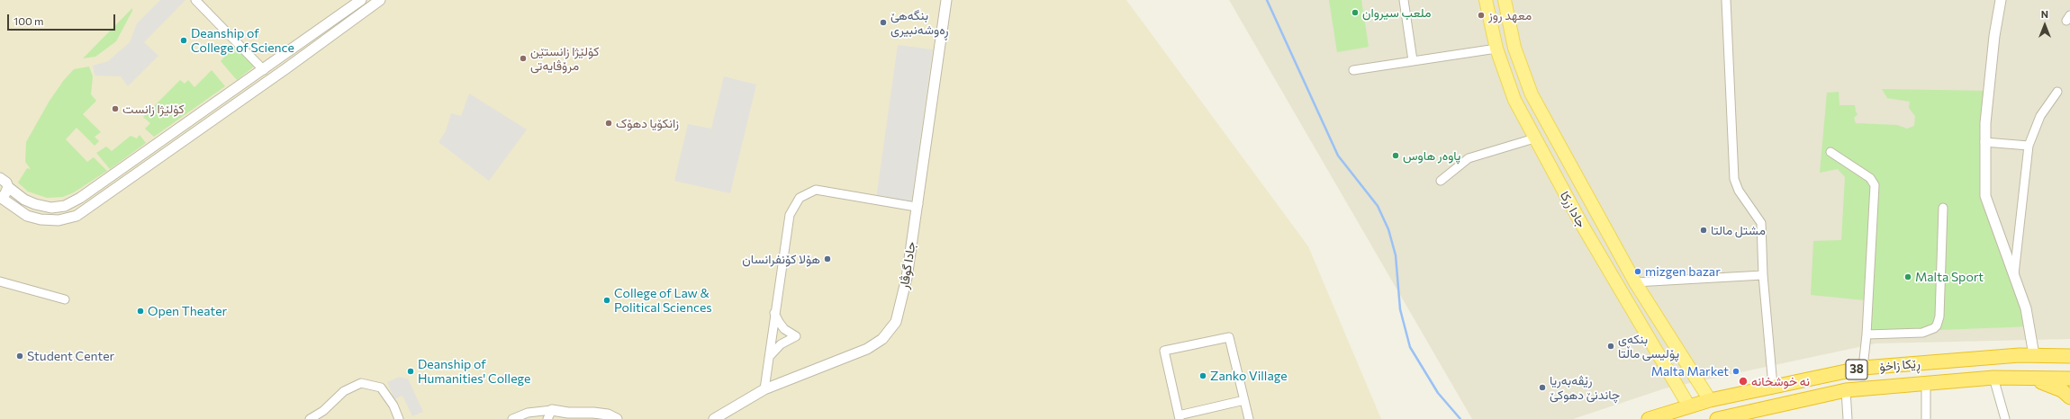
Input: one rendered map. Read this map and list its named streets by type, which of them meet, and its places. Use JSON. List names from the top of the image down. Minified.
{"streets":{"highway":["ڕێکا زاخۆ","38"],"main road":["جادا زرکا"],"street":["جادا گوڤار"]},"crossings":[["جادا زرکا","ڕێکا زاخۆ"]],"places":["ملعب سيروان","معهد روز","بنگه‌هێ ڕه‌وشه‌نبیرى","Deanship of College of Science","كۆلێژا زانستێن مرۆڤایەتی","کۆلێژا زانست","زانکۆیا دهۆک","پاوەر هاوس","مشتل مالتا","هۆلا كۆنفرانسان","mizgen bazar","Malta Sport","College of Law & Political Sciences","Open Theater","بنکەی پۆلیسی ماڵتا","Student Center","Deanship of Humanities' College","Malta Market","Zanko Village","نه خوشخانه","رێڤەبەریا چاندنێ دهوکێ"],"scale_bar":"100 m","north":"top"}
